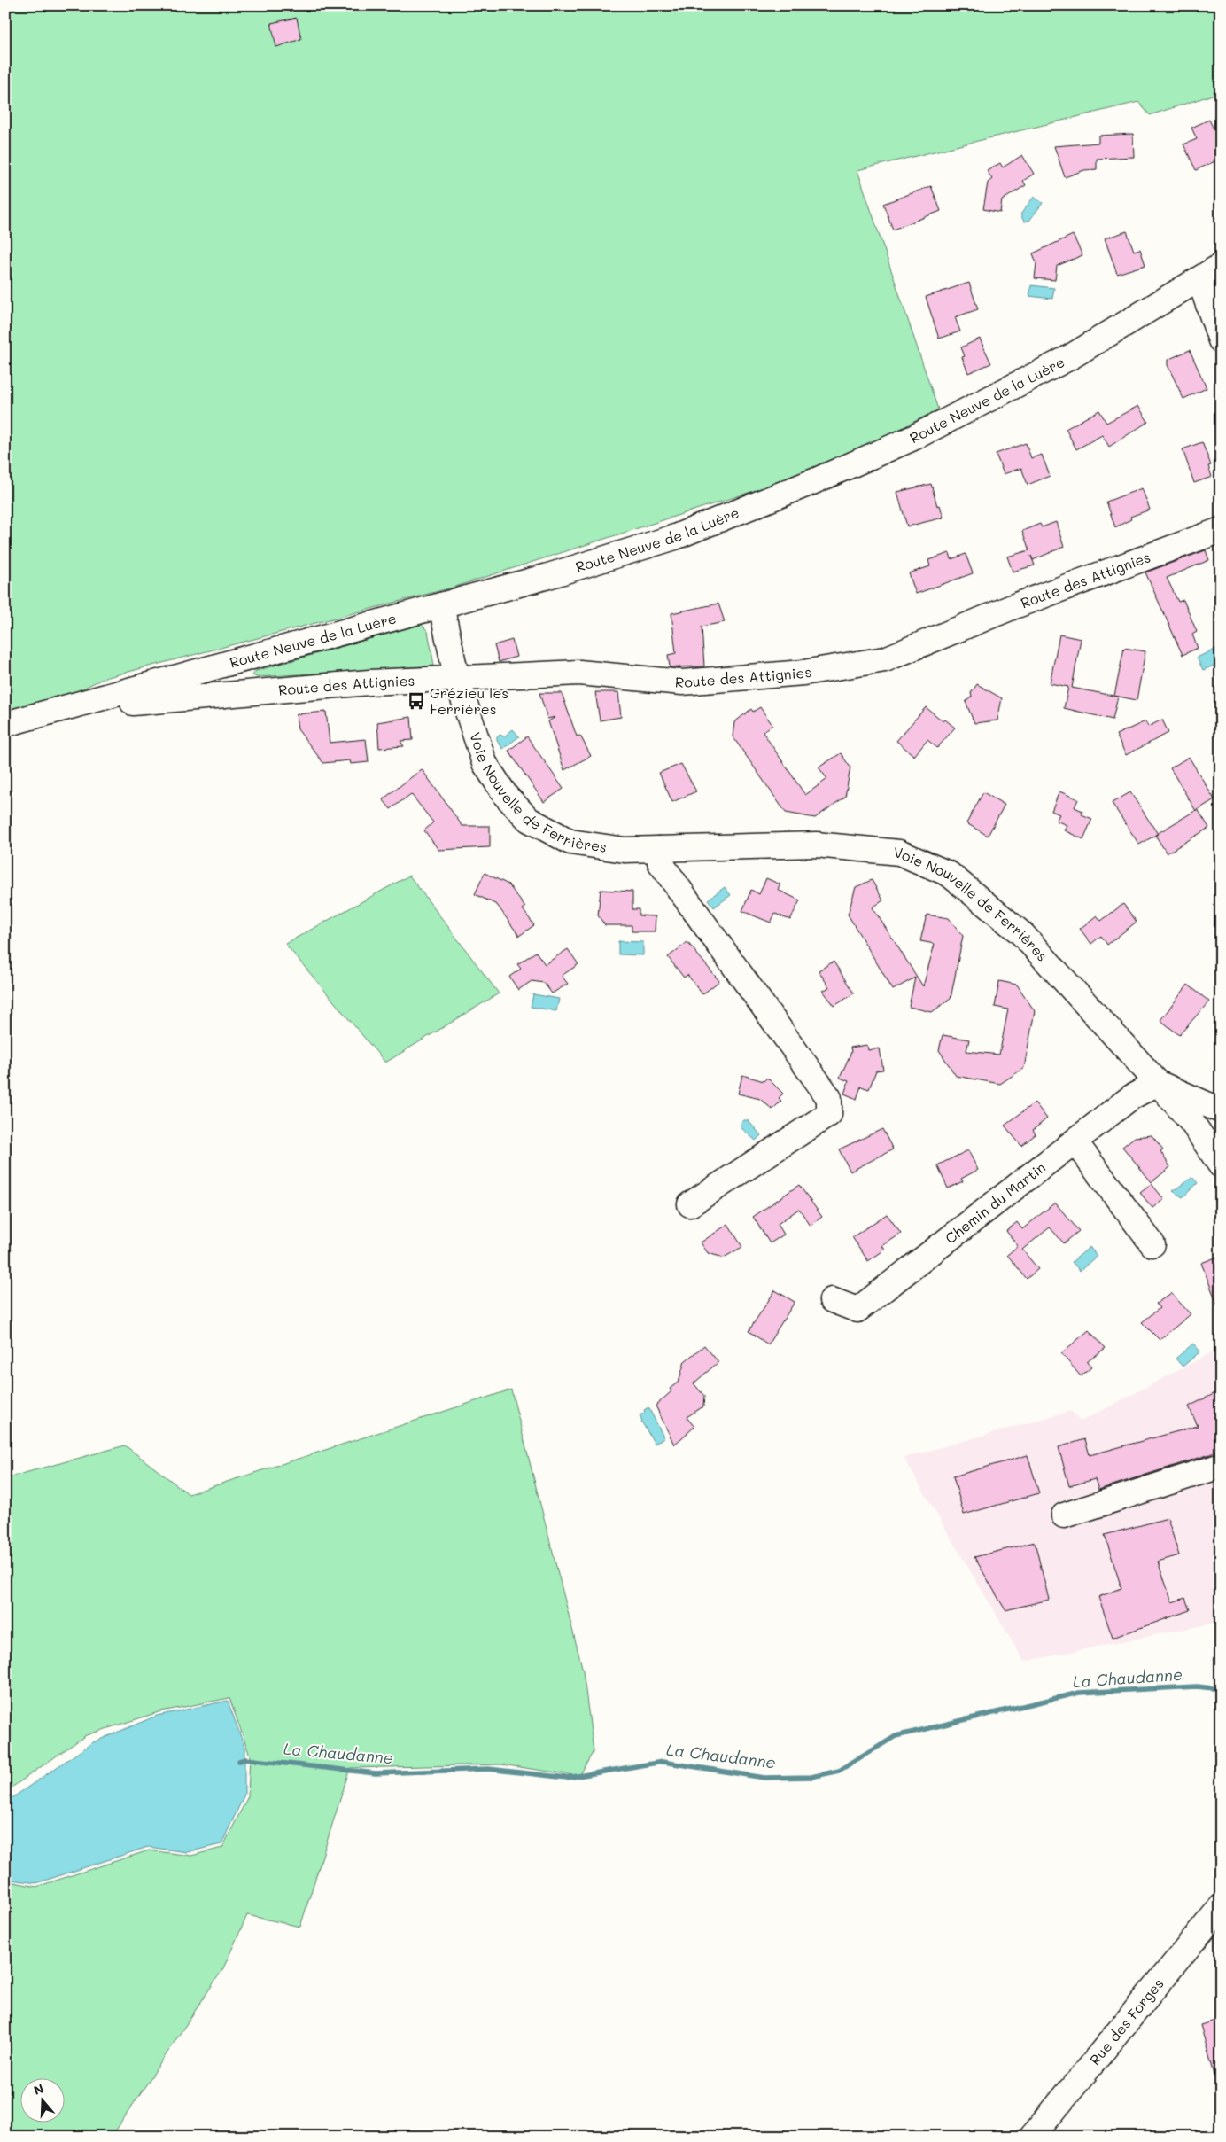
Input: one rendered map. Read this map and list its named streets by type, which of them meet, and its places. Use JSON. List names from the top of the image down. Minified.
{"streets":{"street":["Route Neuve de la Luère","Route des Attignies","Voie Nouvelle de Ferrières","Chemin du Martin","Rue des Forges"]},"crossings":[["Route Neuve de la Luère","Route des Attignies"],["Route Neuve de la Luère","Voie Nouvelle de Ferrières"],["Route des Attignies","Voie Nouvelle de Ferrières"],["Voie Nouvelle de Ferrières","Chemin du Martin"]],"water":["La Chaudanne"],"places":{"bus stop":["Grézieu les Ferrières"]},"north":"top"}
